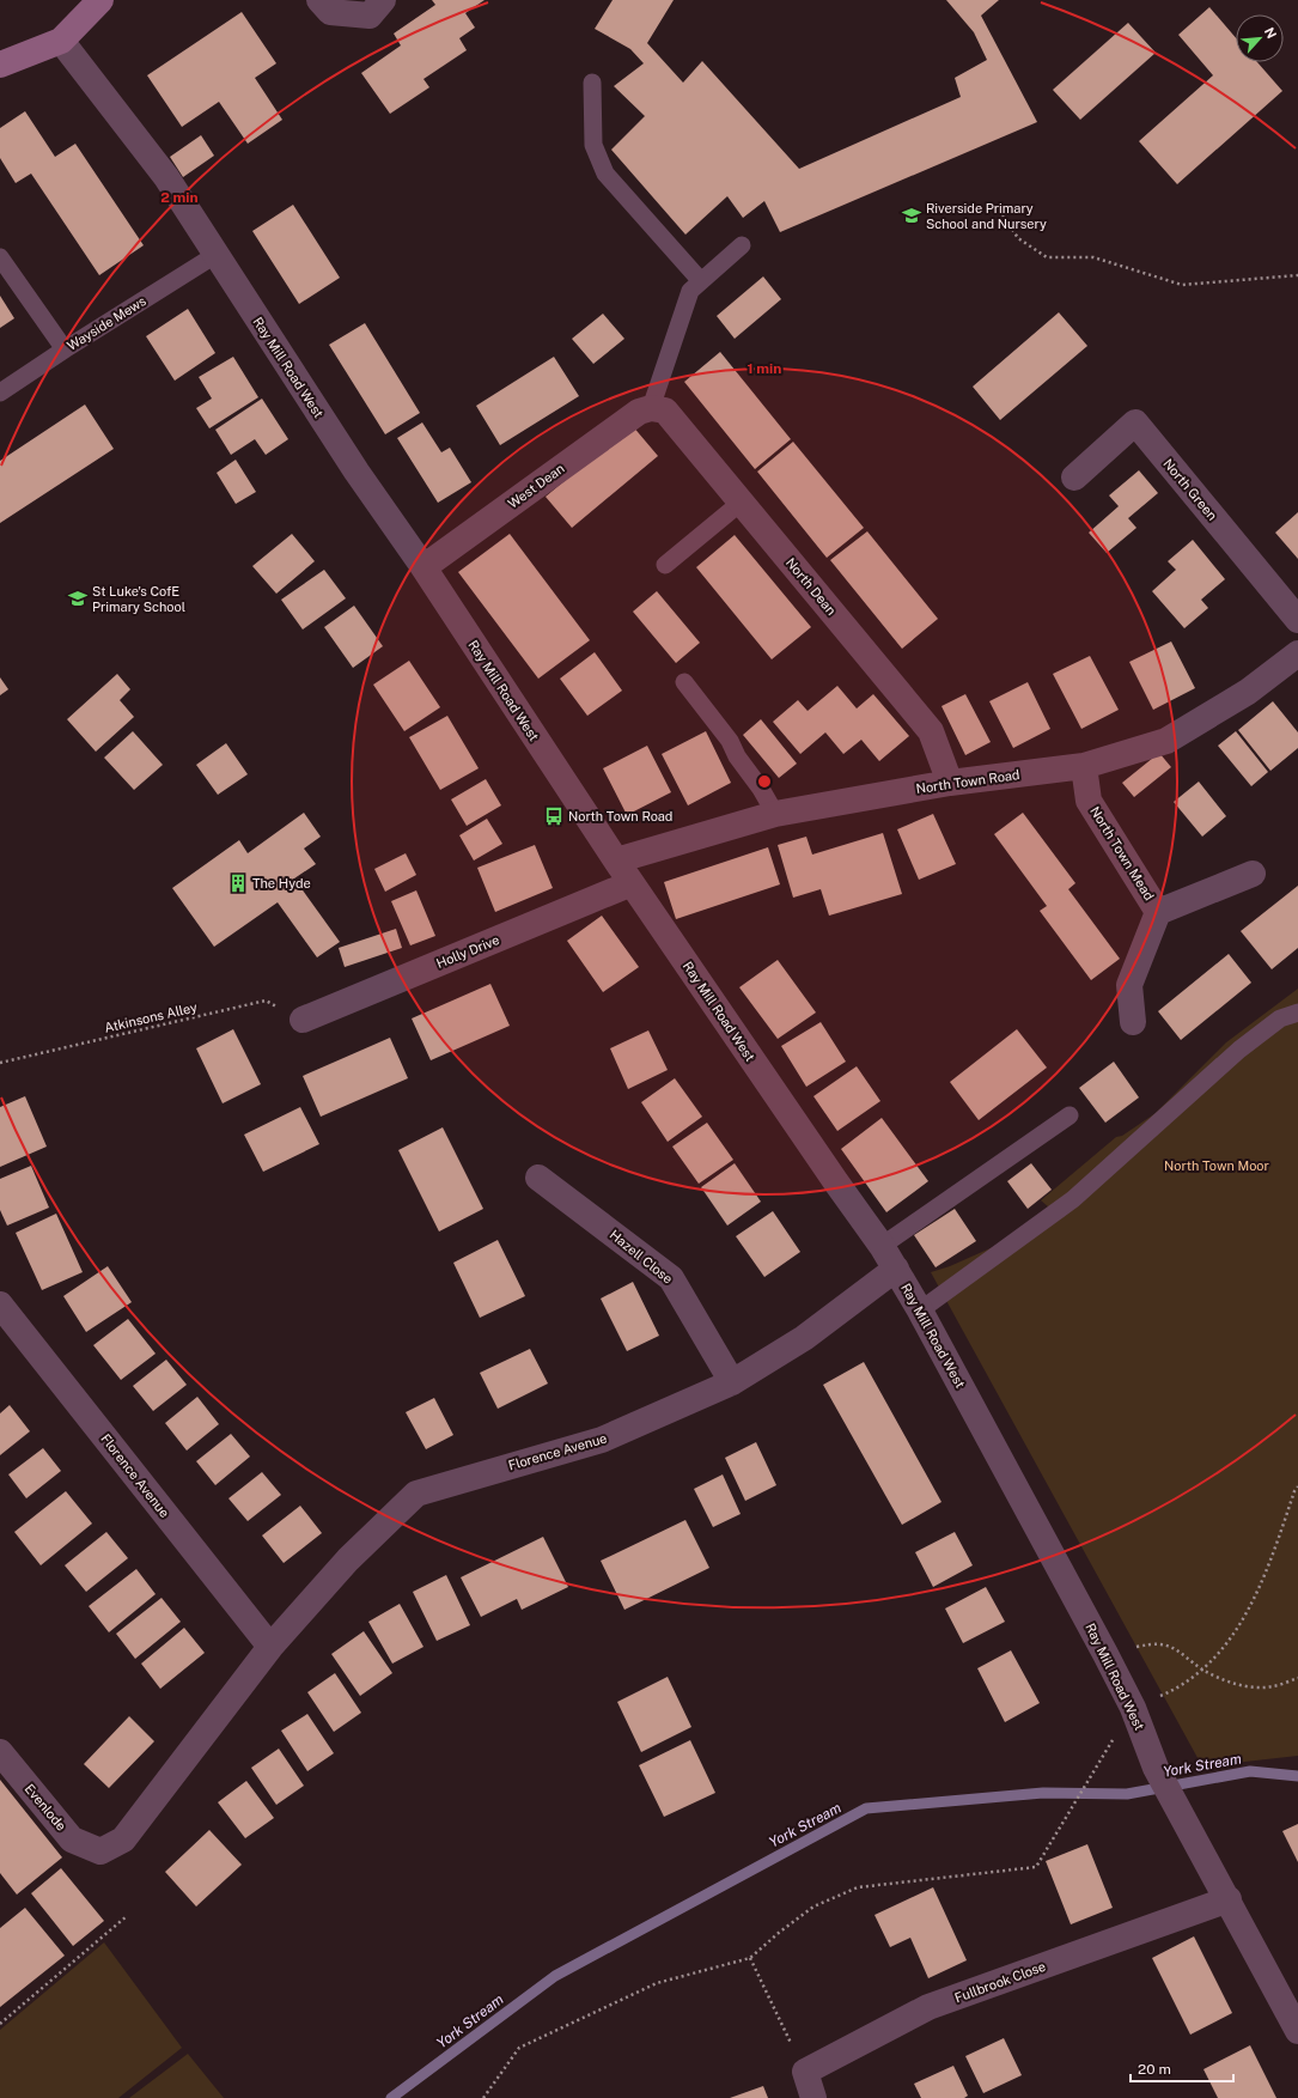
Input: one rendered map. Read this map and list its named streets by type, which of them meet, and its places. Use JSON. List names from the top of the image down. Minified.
{"streets":{"street":["Ray Mill Road West","West Dean","North Green","North Dean","North Town Road","North Town Mead","Holly Drive","Hazell Close","Florence Avenue","Evenlode","Fullbrook Close"],"lane":["Wayside Mews"],"path":["Atkinsons Alley"]},"crossings":[["Wayside Mews","Ray Mill Road West"],["Ray Mill Road West","West Dean"],["Ray Mill Road West","North Town Road"],["Ray Mill Road West","Holly Drive"],["Ray Mill Road West","Florence Avenue"],["Ray Mill Road West","Fullbrook Close"],["West Dean","North Dean"],["North Dean","North Town Road"],["North Town Road","North Town Mead"],["Holly Drive","Atkinsons Alley"],["Hazell Close","Florence Avenue"],["Florence Avenue","Evenlode"]],"water":["York Stream"],"parks":["North Town Moor"],"places":{"school or university":["Riverside Primary School and Nursery","St Luke's CofE Primary School"],"bus stop":["North Town Road"],"building":["The Hyde"]},"scale_bar":"20 m","north":"top right","rings":["2 min","1 min"]}
